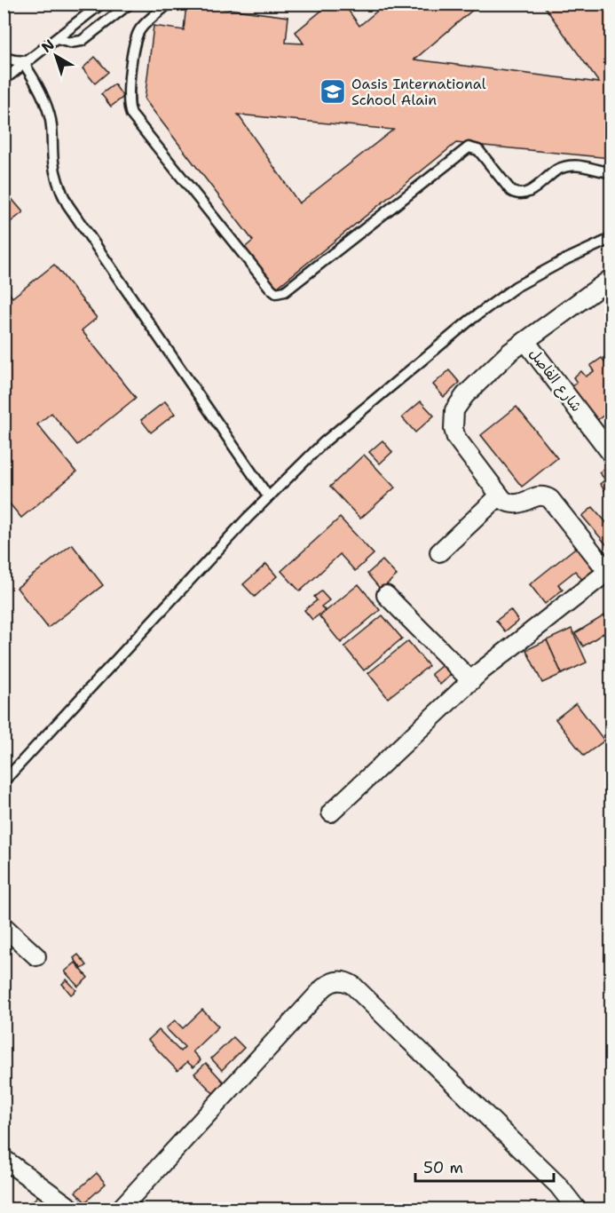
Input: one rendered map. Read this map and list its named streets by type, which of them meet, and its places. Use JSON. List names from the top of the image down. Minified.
{"streets":{"street":["شارع الفاصل"]},"places":{"school or university":["Oasis International School Alain"]},"scale_bar":"50 m","north":"top left"}
